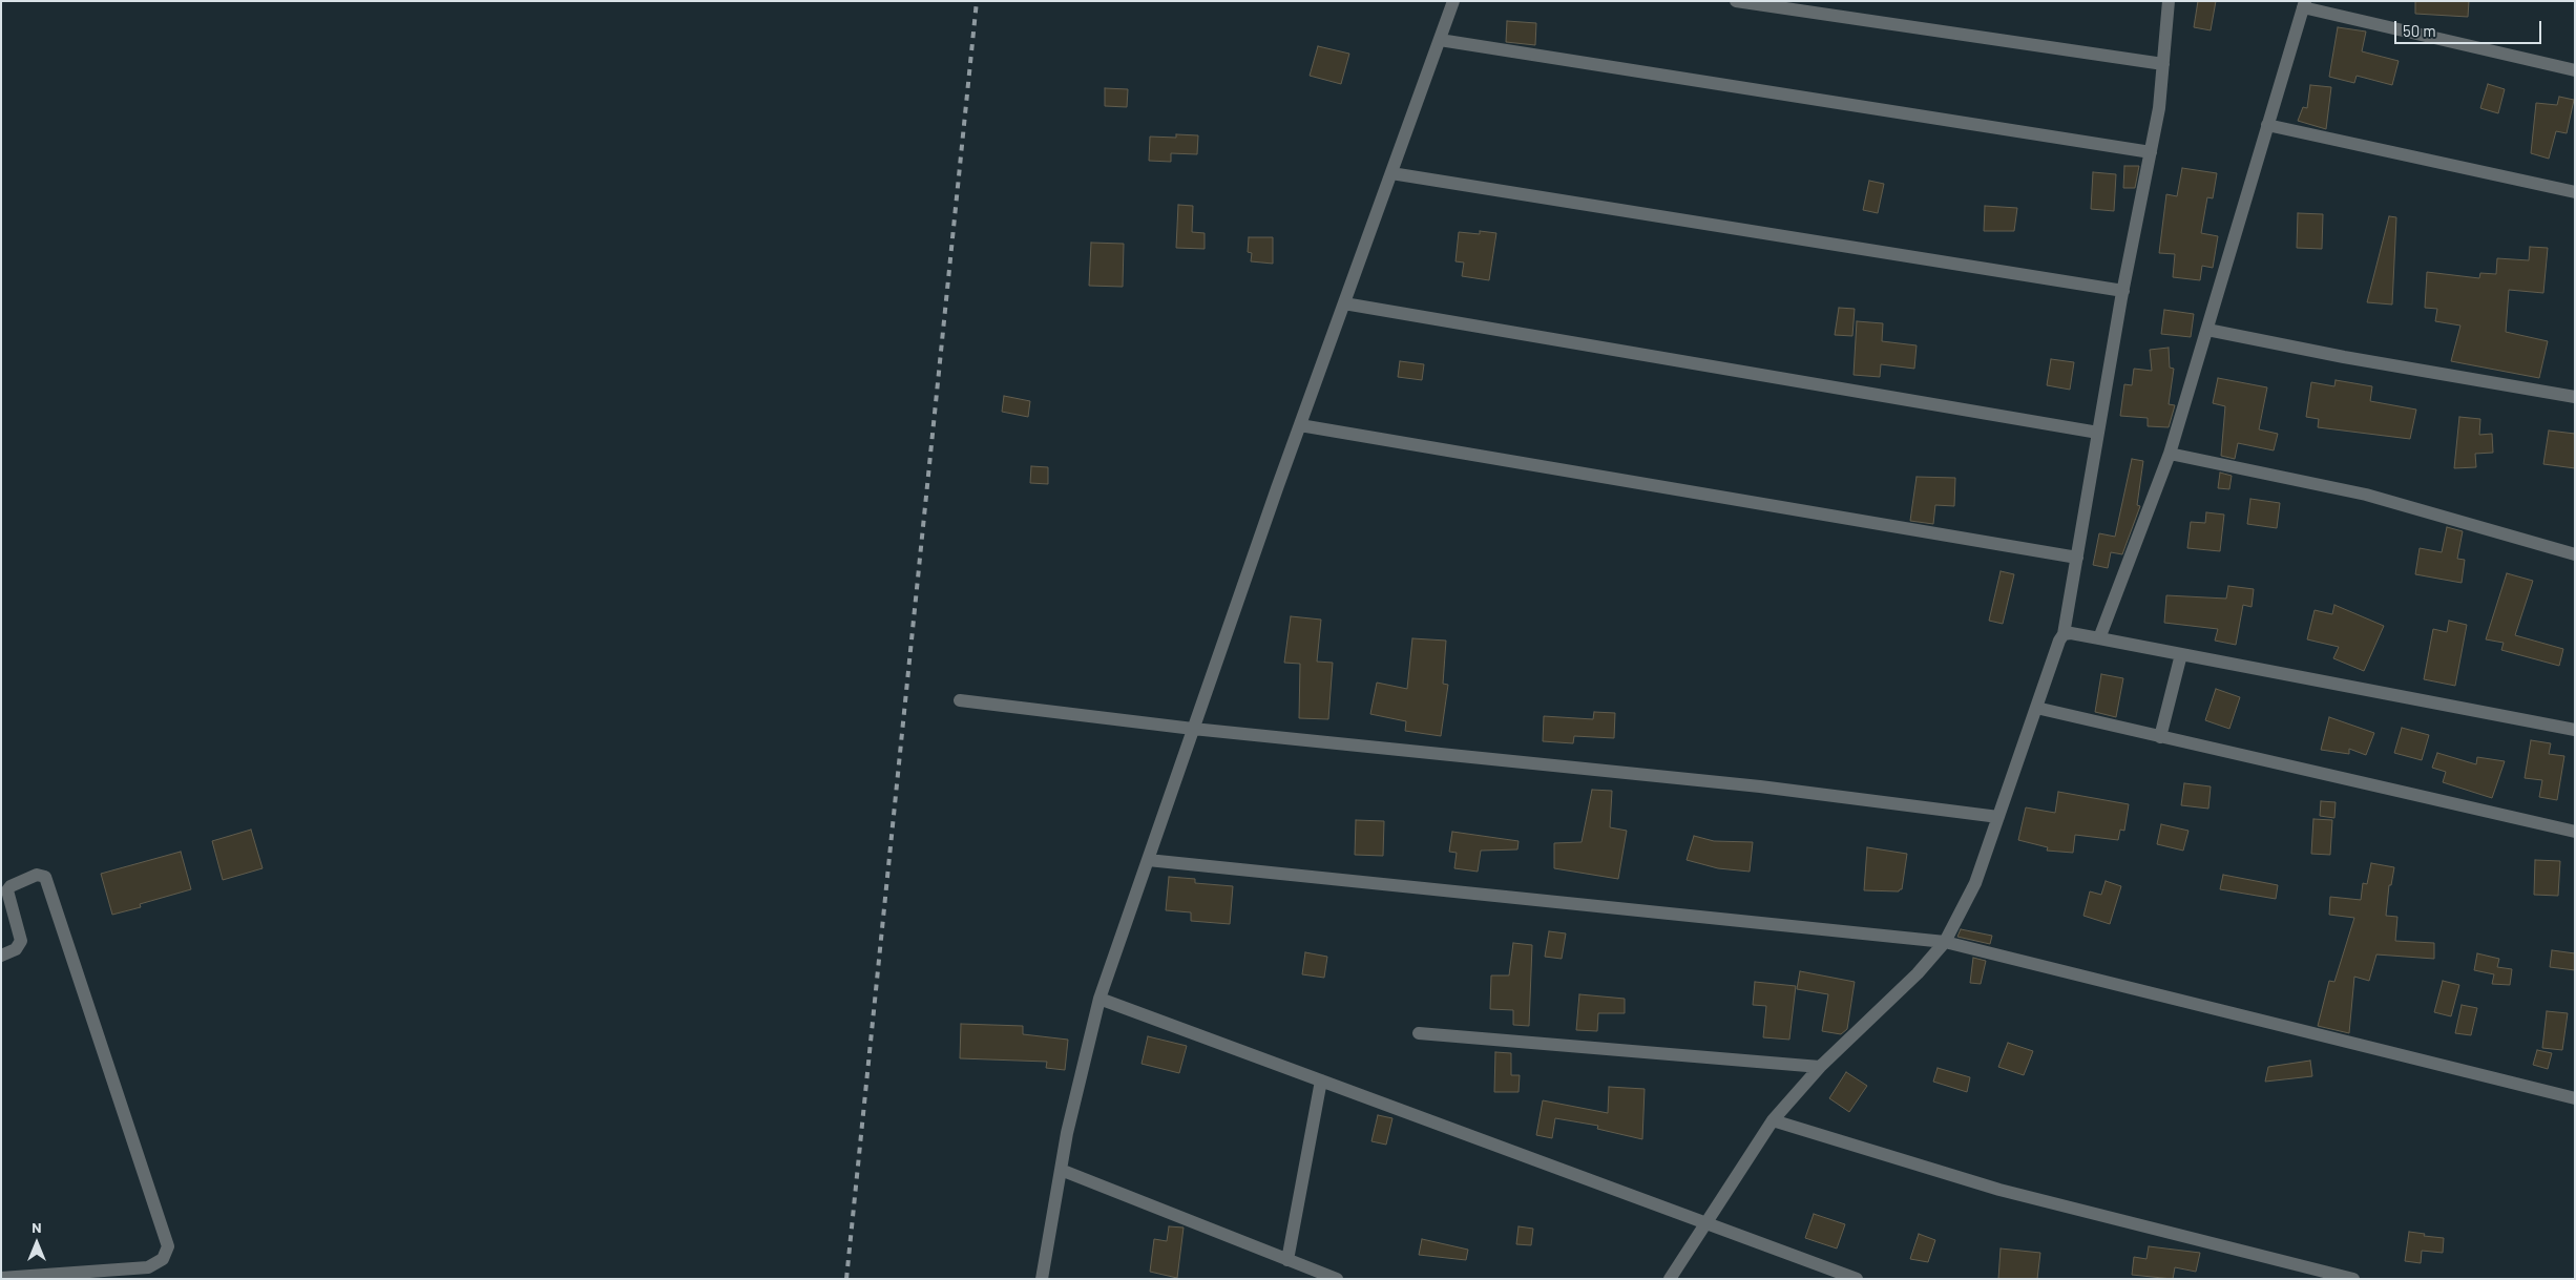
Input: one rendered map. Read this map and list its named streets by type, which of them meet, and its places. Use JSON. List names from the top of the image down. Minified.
{"scale_bar":"50 m","north":"top"}
